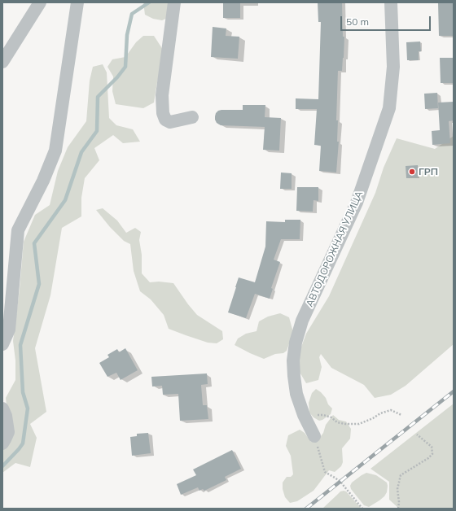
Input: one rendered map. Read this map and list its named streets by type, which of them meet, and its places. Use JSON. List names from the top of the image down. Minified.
{"streets":{"street":["АВТОДОРОЖНАЯ УЛИЦА"]},"places":["ГРП"],"scale_bar":"50 m"}
